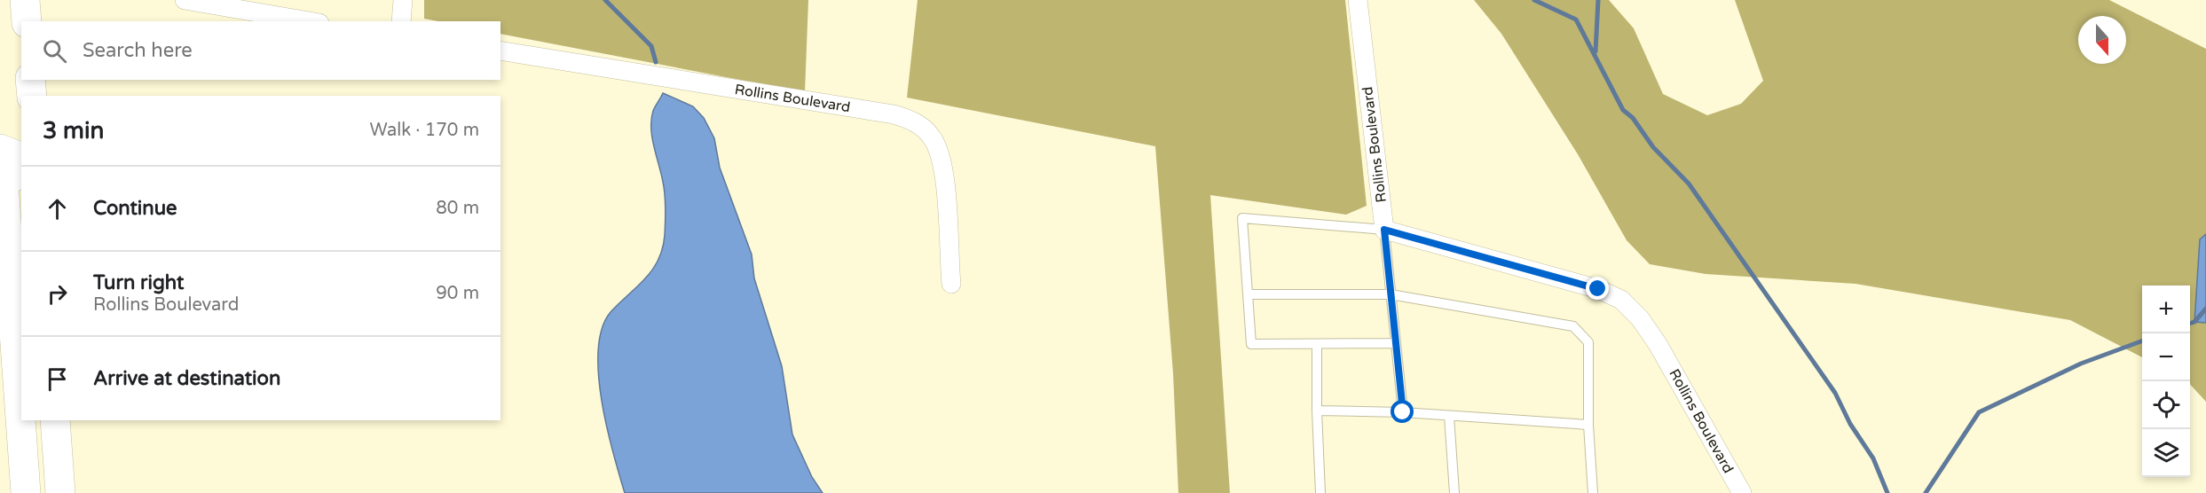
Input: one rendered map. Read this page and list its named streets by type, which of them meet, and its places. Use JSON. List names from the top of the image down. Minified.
{"streets":{"street":["Rollins Boulevard"]},"north":"bottom","page":{"search":"Search here","heading":["3 min","Walk · 170 m"],"list":[["Continue","80 m"],["Turn right","Rollins Boulevard","90 m"],"Arrive at destination"],"map_buttons":["+","−"]}}
